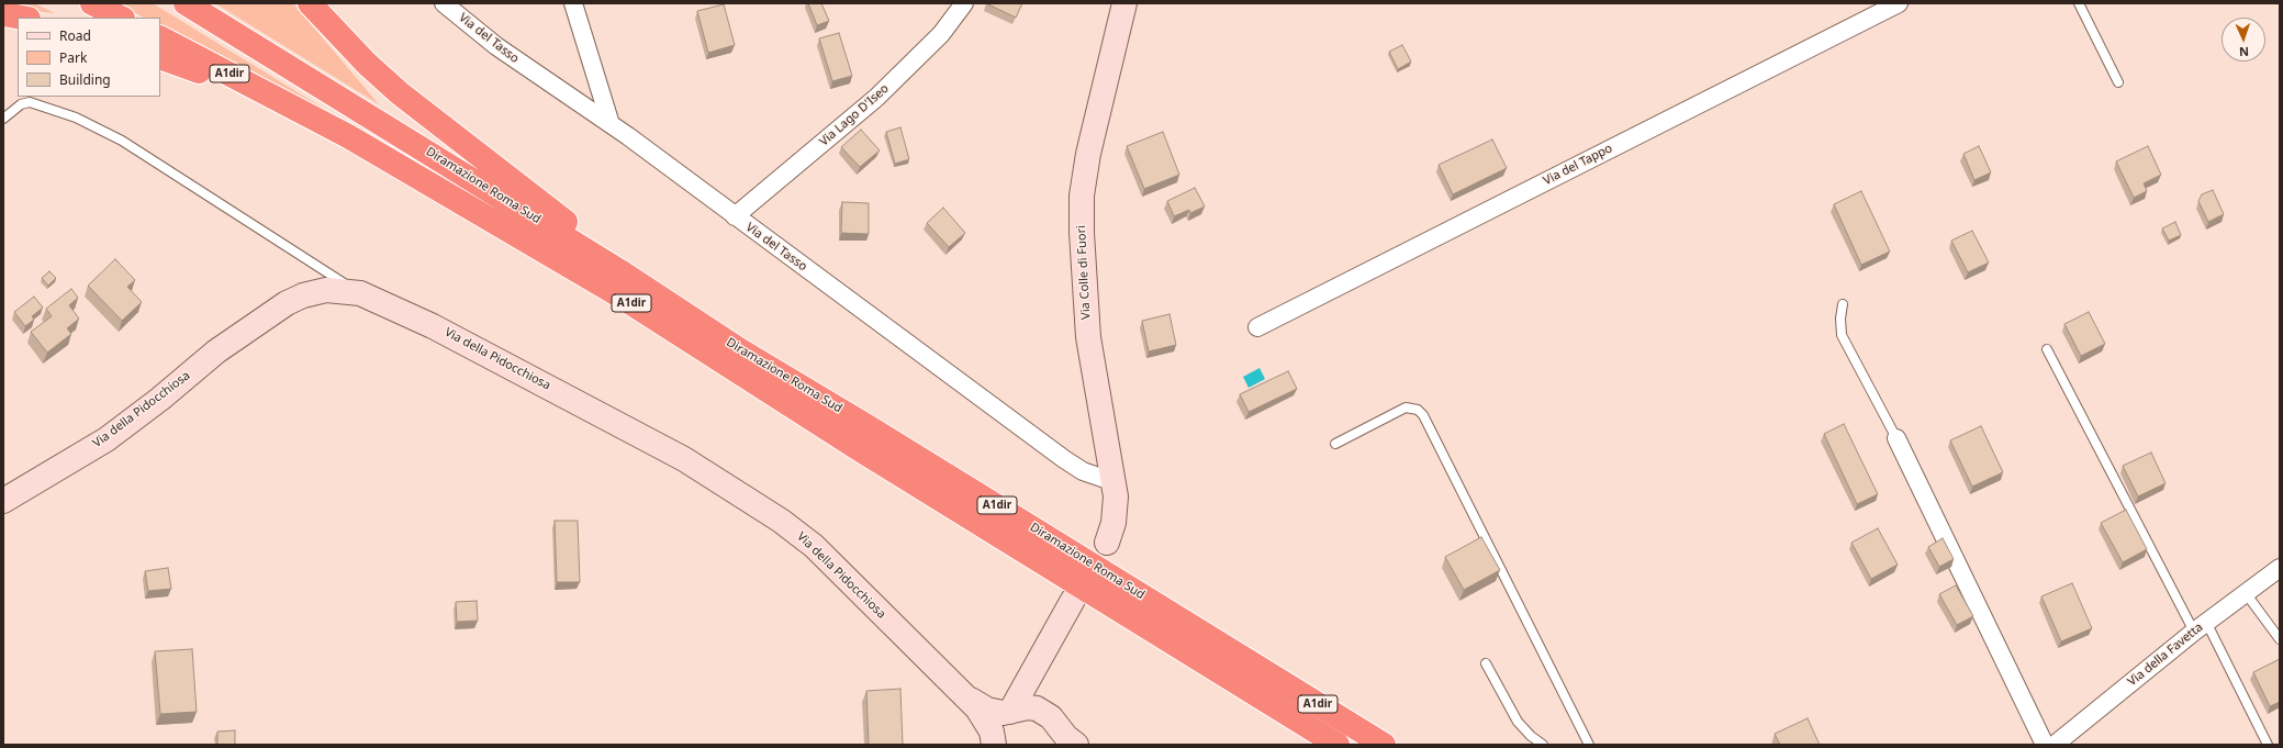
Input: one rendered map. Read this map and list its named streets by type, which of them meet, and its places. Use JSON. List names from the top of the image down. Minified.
{"streets":{"highway":["A1dir","Diramazione Roma Sud"],"street":["Via del Tasso","Via Lago D'Iseo","Via del Tappo","Via Colle di Fuori","Via della Pidocchiosa","Via della Favetta"]},"crossings":[["Via del Tasso","Via Lago D'Iseo"],["Via del Tasso","Via Colle di Fuori"],["A1dir","Diramazione Roma Sud"]],"legend":["Road","Park","Building"],"north":"bottom"}
